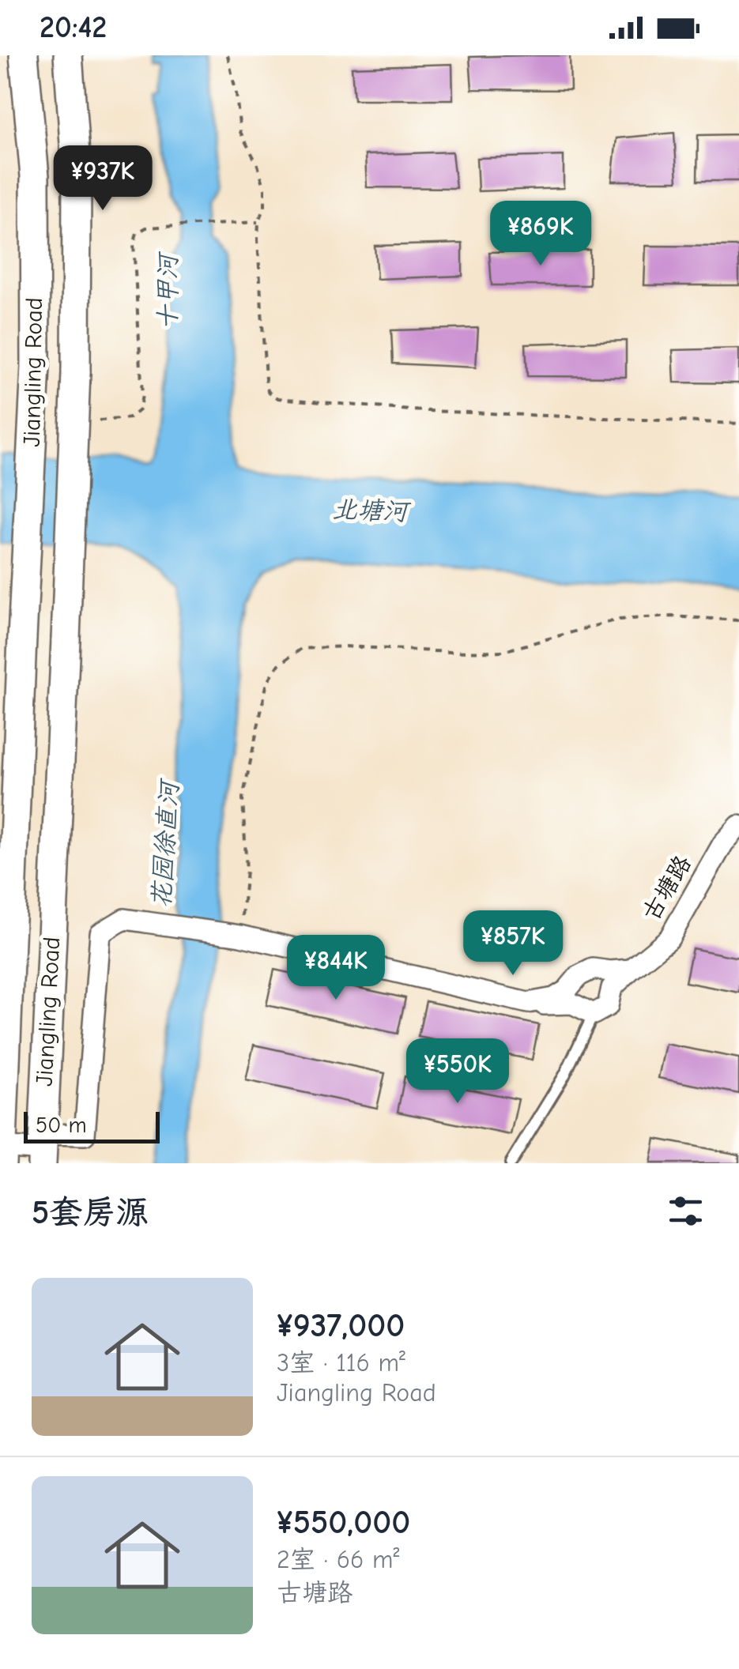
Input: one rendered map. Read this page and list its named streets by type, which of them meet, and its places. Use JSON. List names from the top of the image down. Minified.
{"streets":{"main road":["Jiangling Road"],"street":["古塘路"]},"water":["十甲河","北塘河","花园徐直河"],"scale_bar":"50 m","page":{"status":"20:42","price":["¥937K","¥869K","¥857K","¥844K","¥550K"],"scale":"50 m","heading":"5套房源","list":[{"name":"¥937,000","note":"3室 · 116 m² · Jiangling Road"},{"name":"¥550,000","note":"2室 · 66 m² · 古塘路"}]}}
